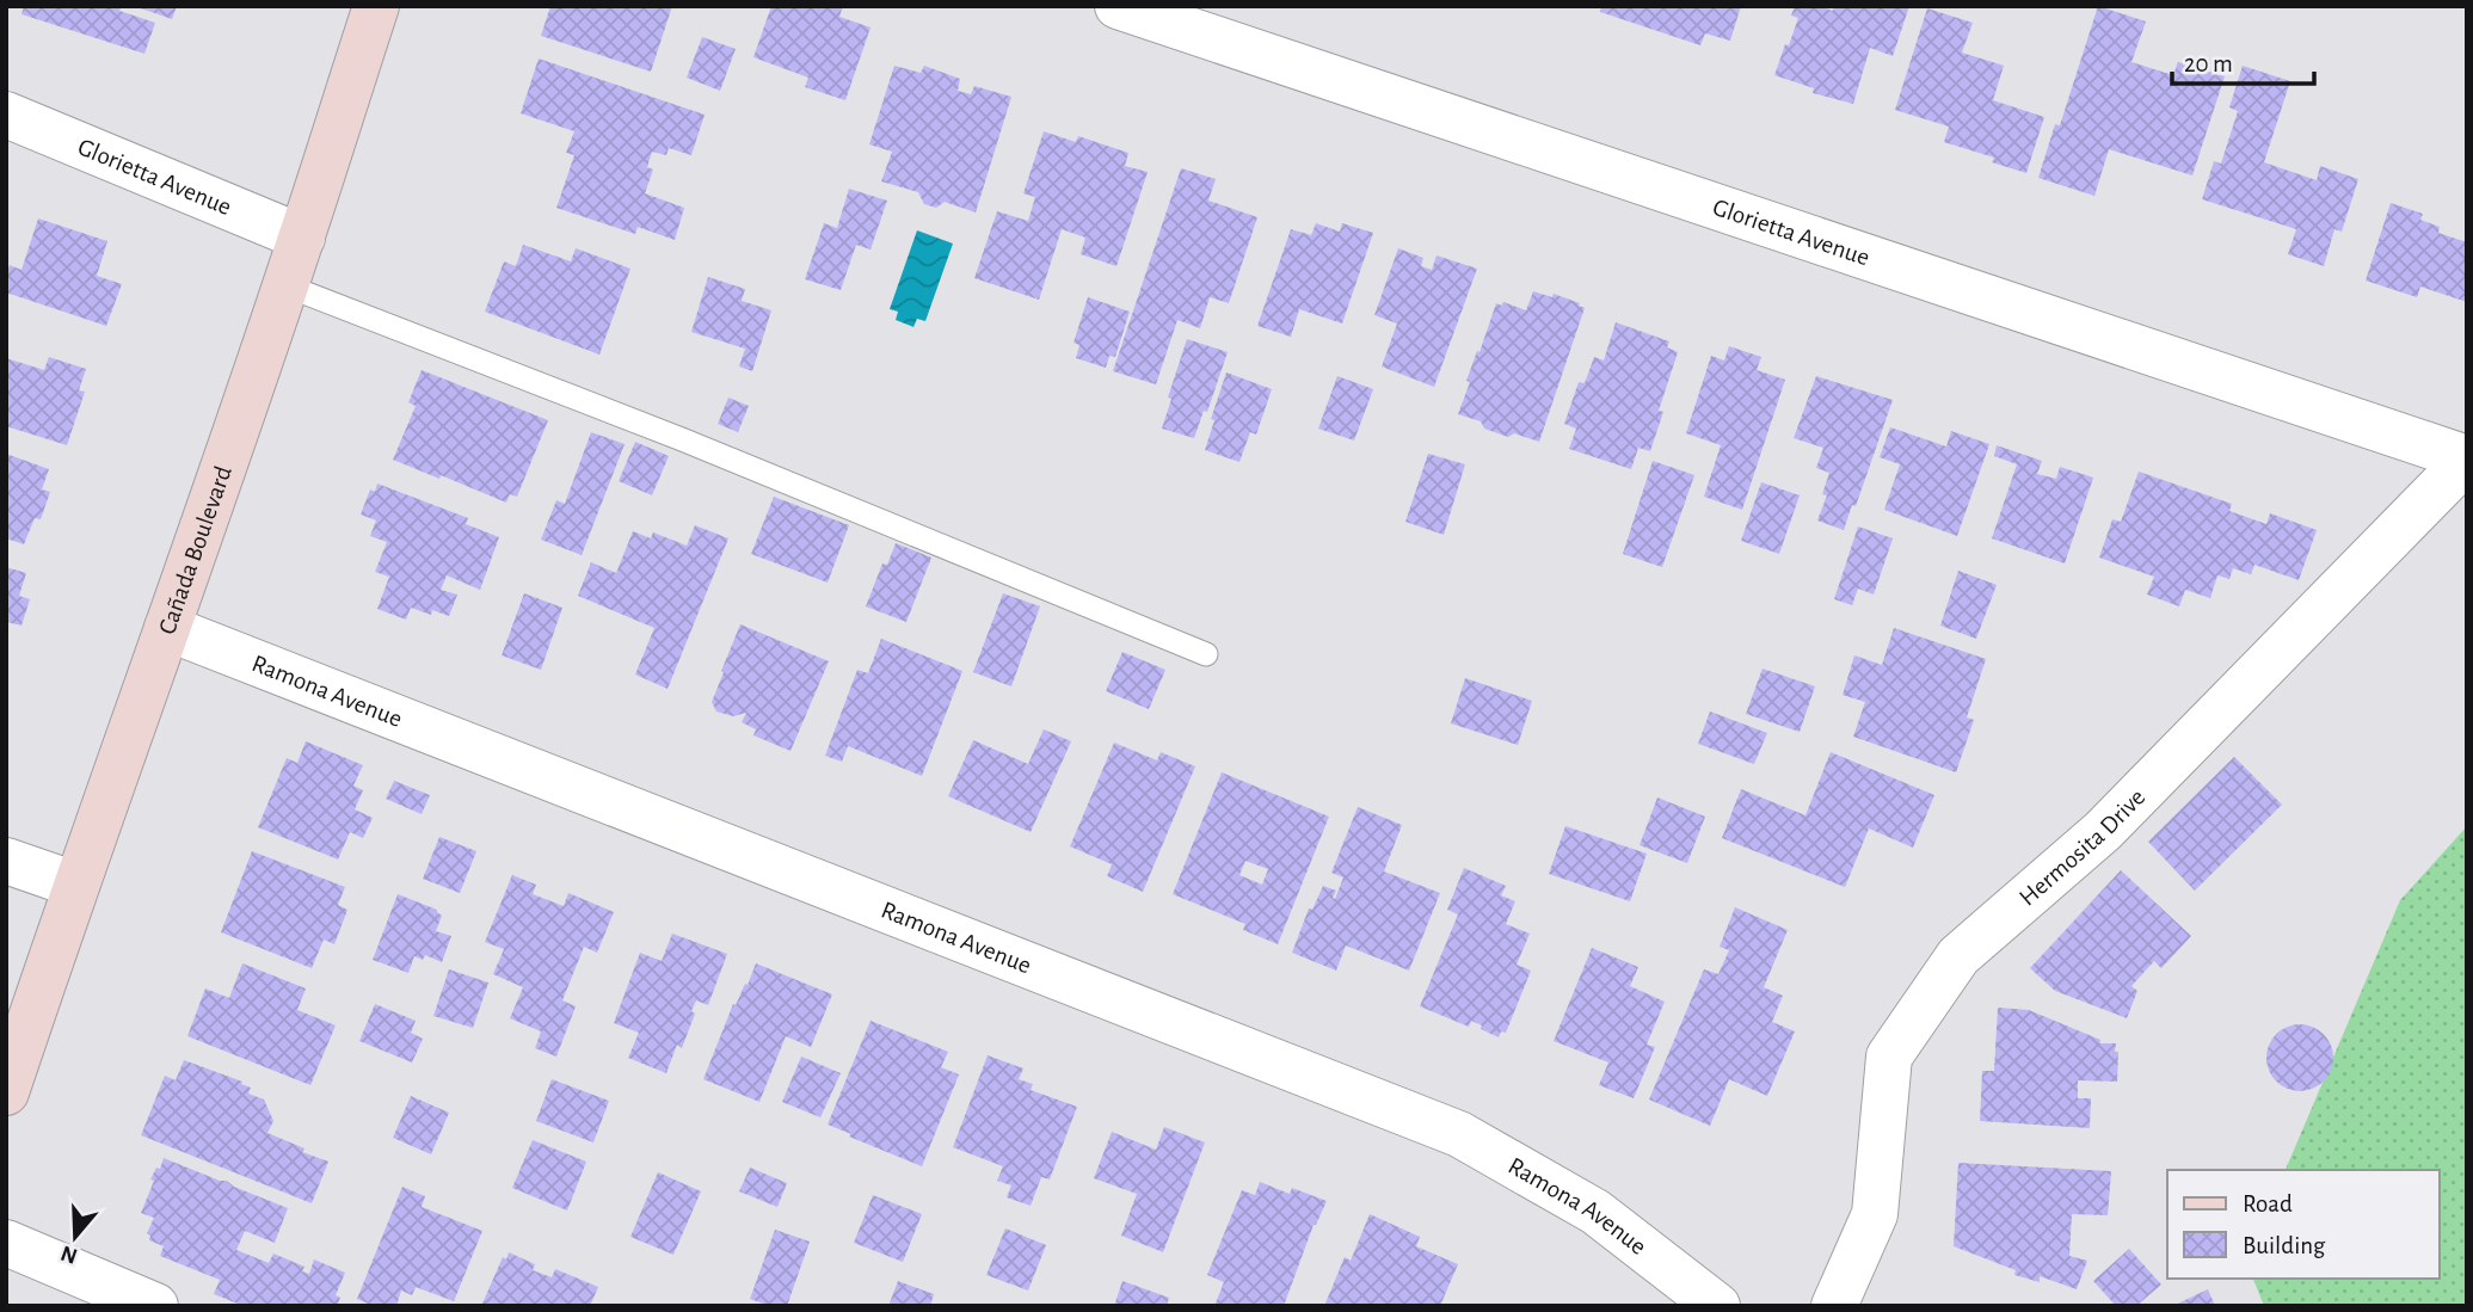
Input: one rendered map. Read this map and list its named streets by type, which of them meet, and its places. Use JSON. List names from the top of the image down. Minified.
{"streets":{"main road":["Cañada Boulevard"],"street":["Glorietta Avenue","Ramona Avenue","Hermosita Drive"]},"crossings":[["Glorietta Avenue","Cañada Boulevard"],["Glorietta Avenue","Hermosita Drive"],["Cañada Boulevard","Ramona Avenue"]],"legend":["Road","Building"],"scale_bar":"20 m","north":"bottom"}
